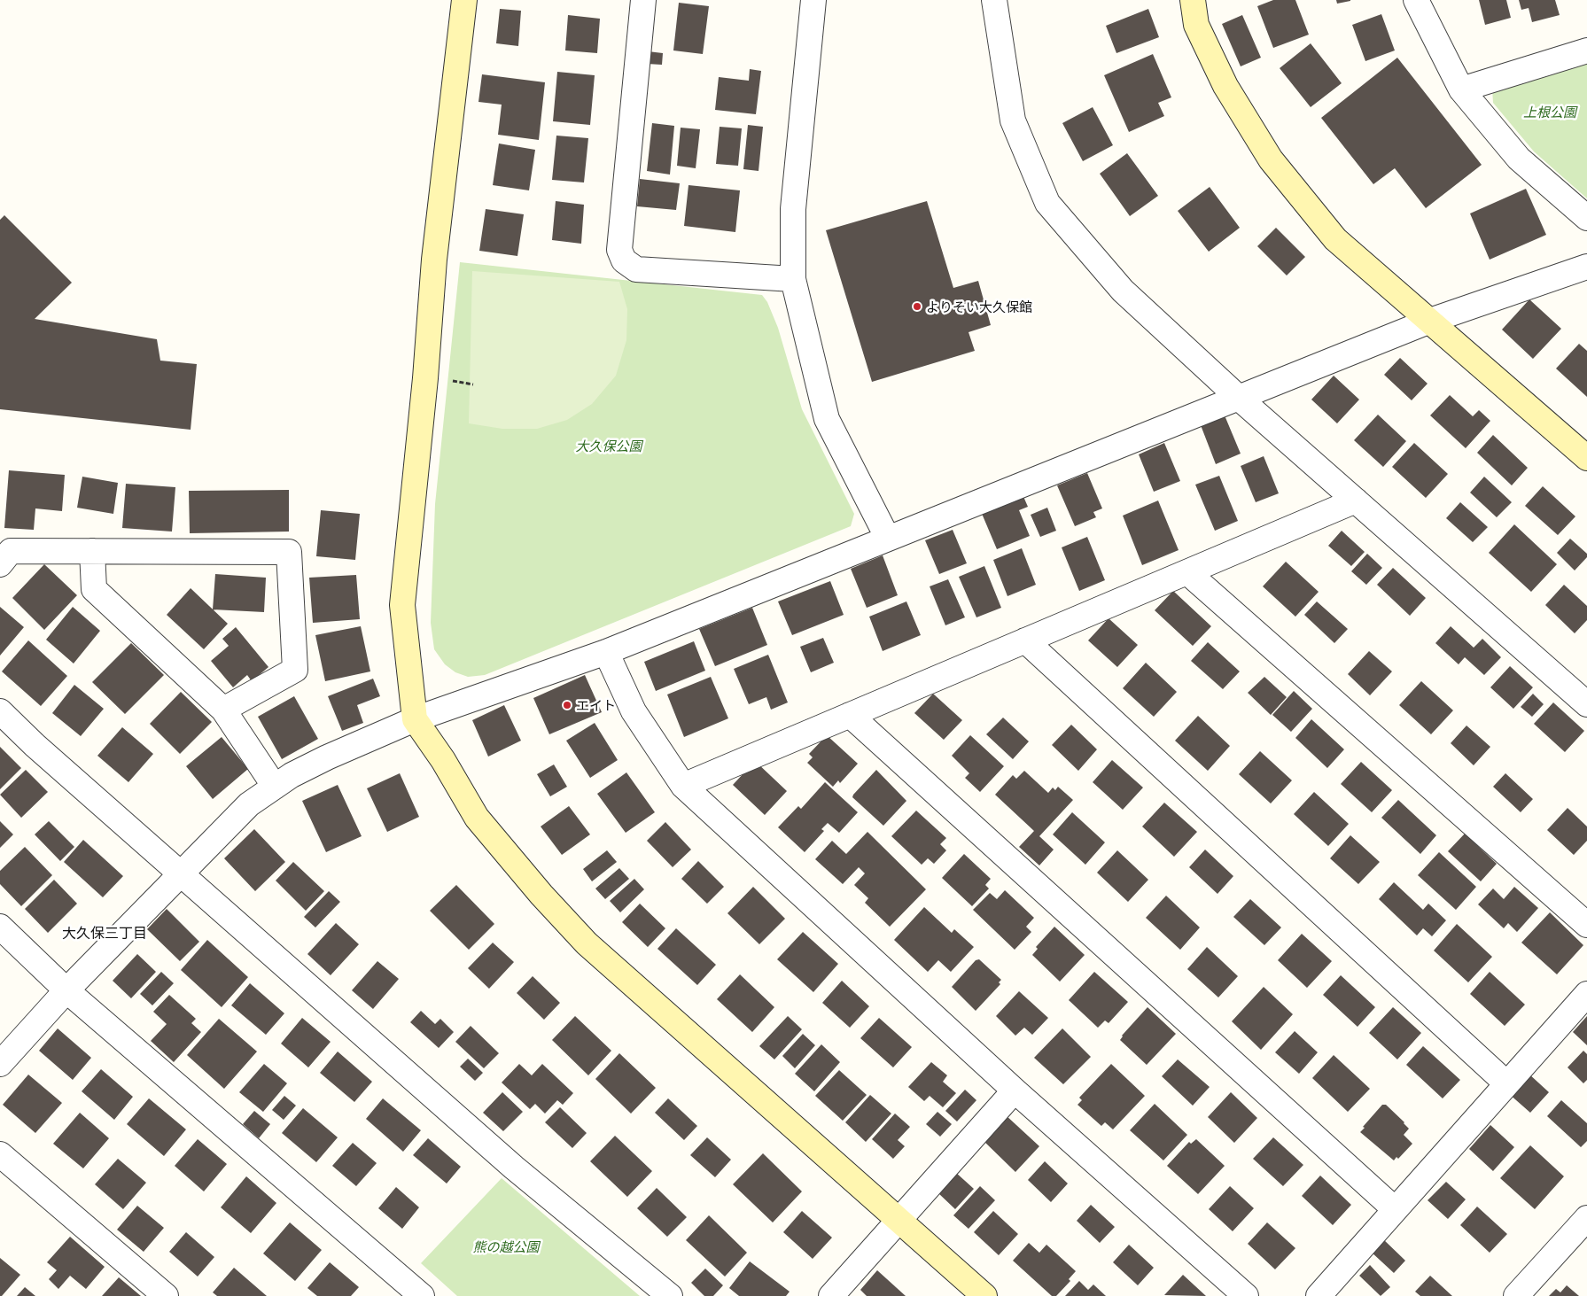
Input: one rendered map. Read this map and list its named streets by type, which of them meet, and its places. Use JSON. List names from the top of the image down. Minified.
{"districts":["大久保三丁目"],"parks":["上根公園","大久保公園","熊の越公園"],"places":["よりそい大久保館","エイト"]}
